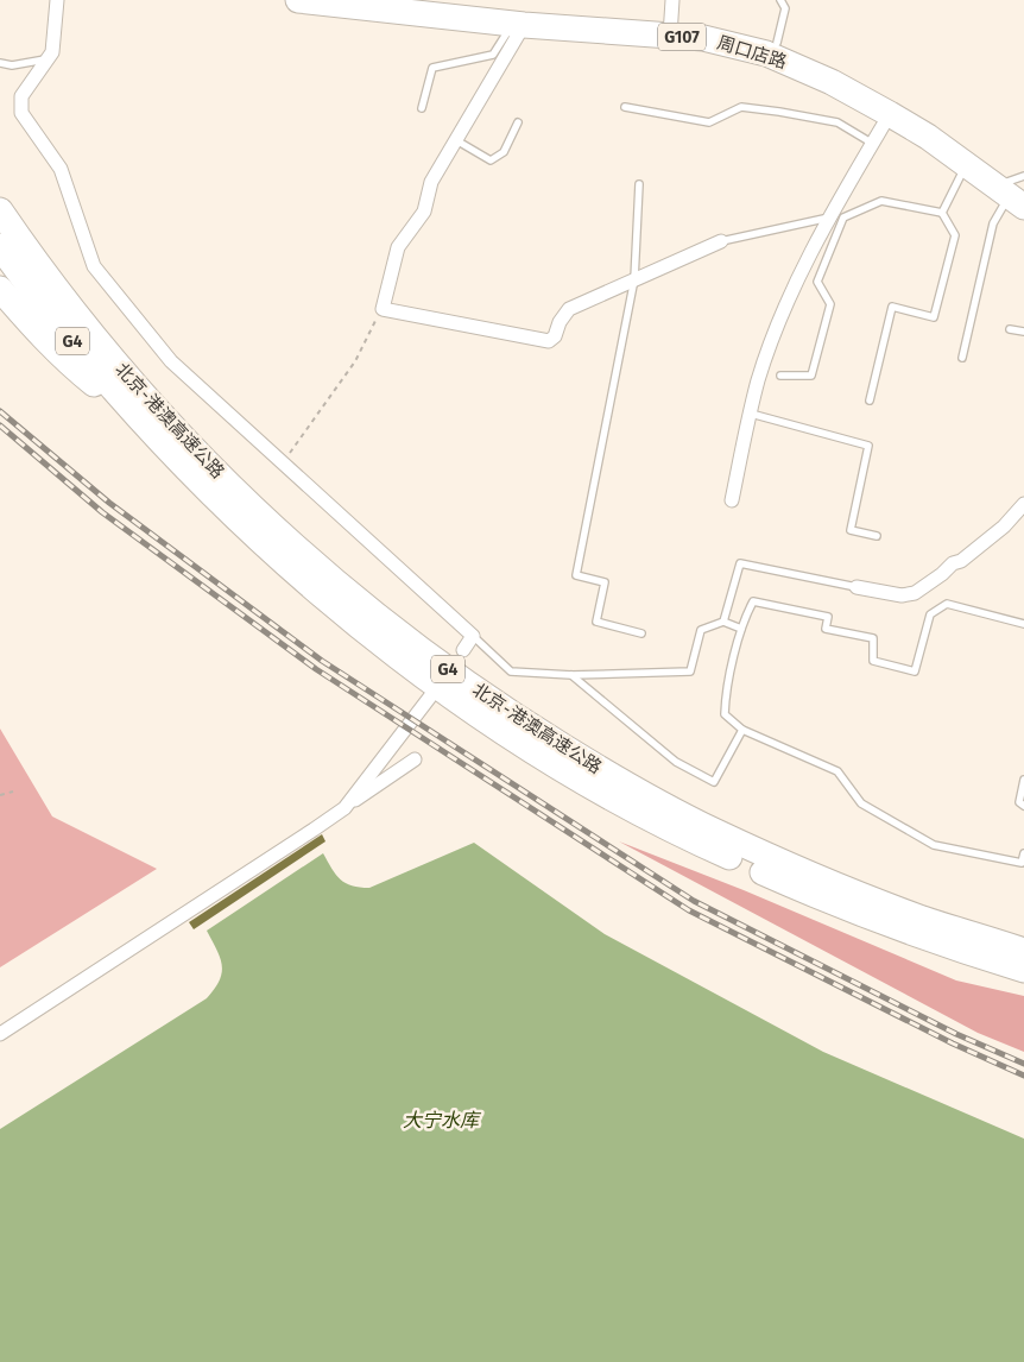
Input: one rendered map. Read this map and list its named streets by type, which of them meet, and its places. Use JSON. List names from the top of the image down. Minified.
{"streets":{"highway":["G107","周口店路","G4","北京-港澳高速公路"]},"water":["大宁水库"]}
